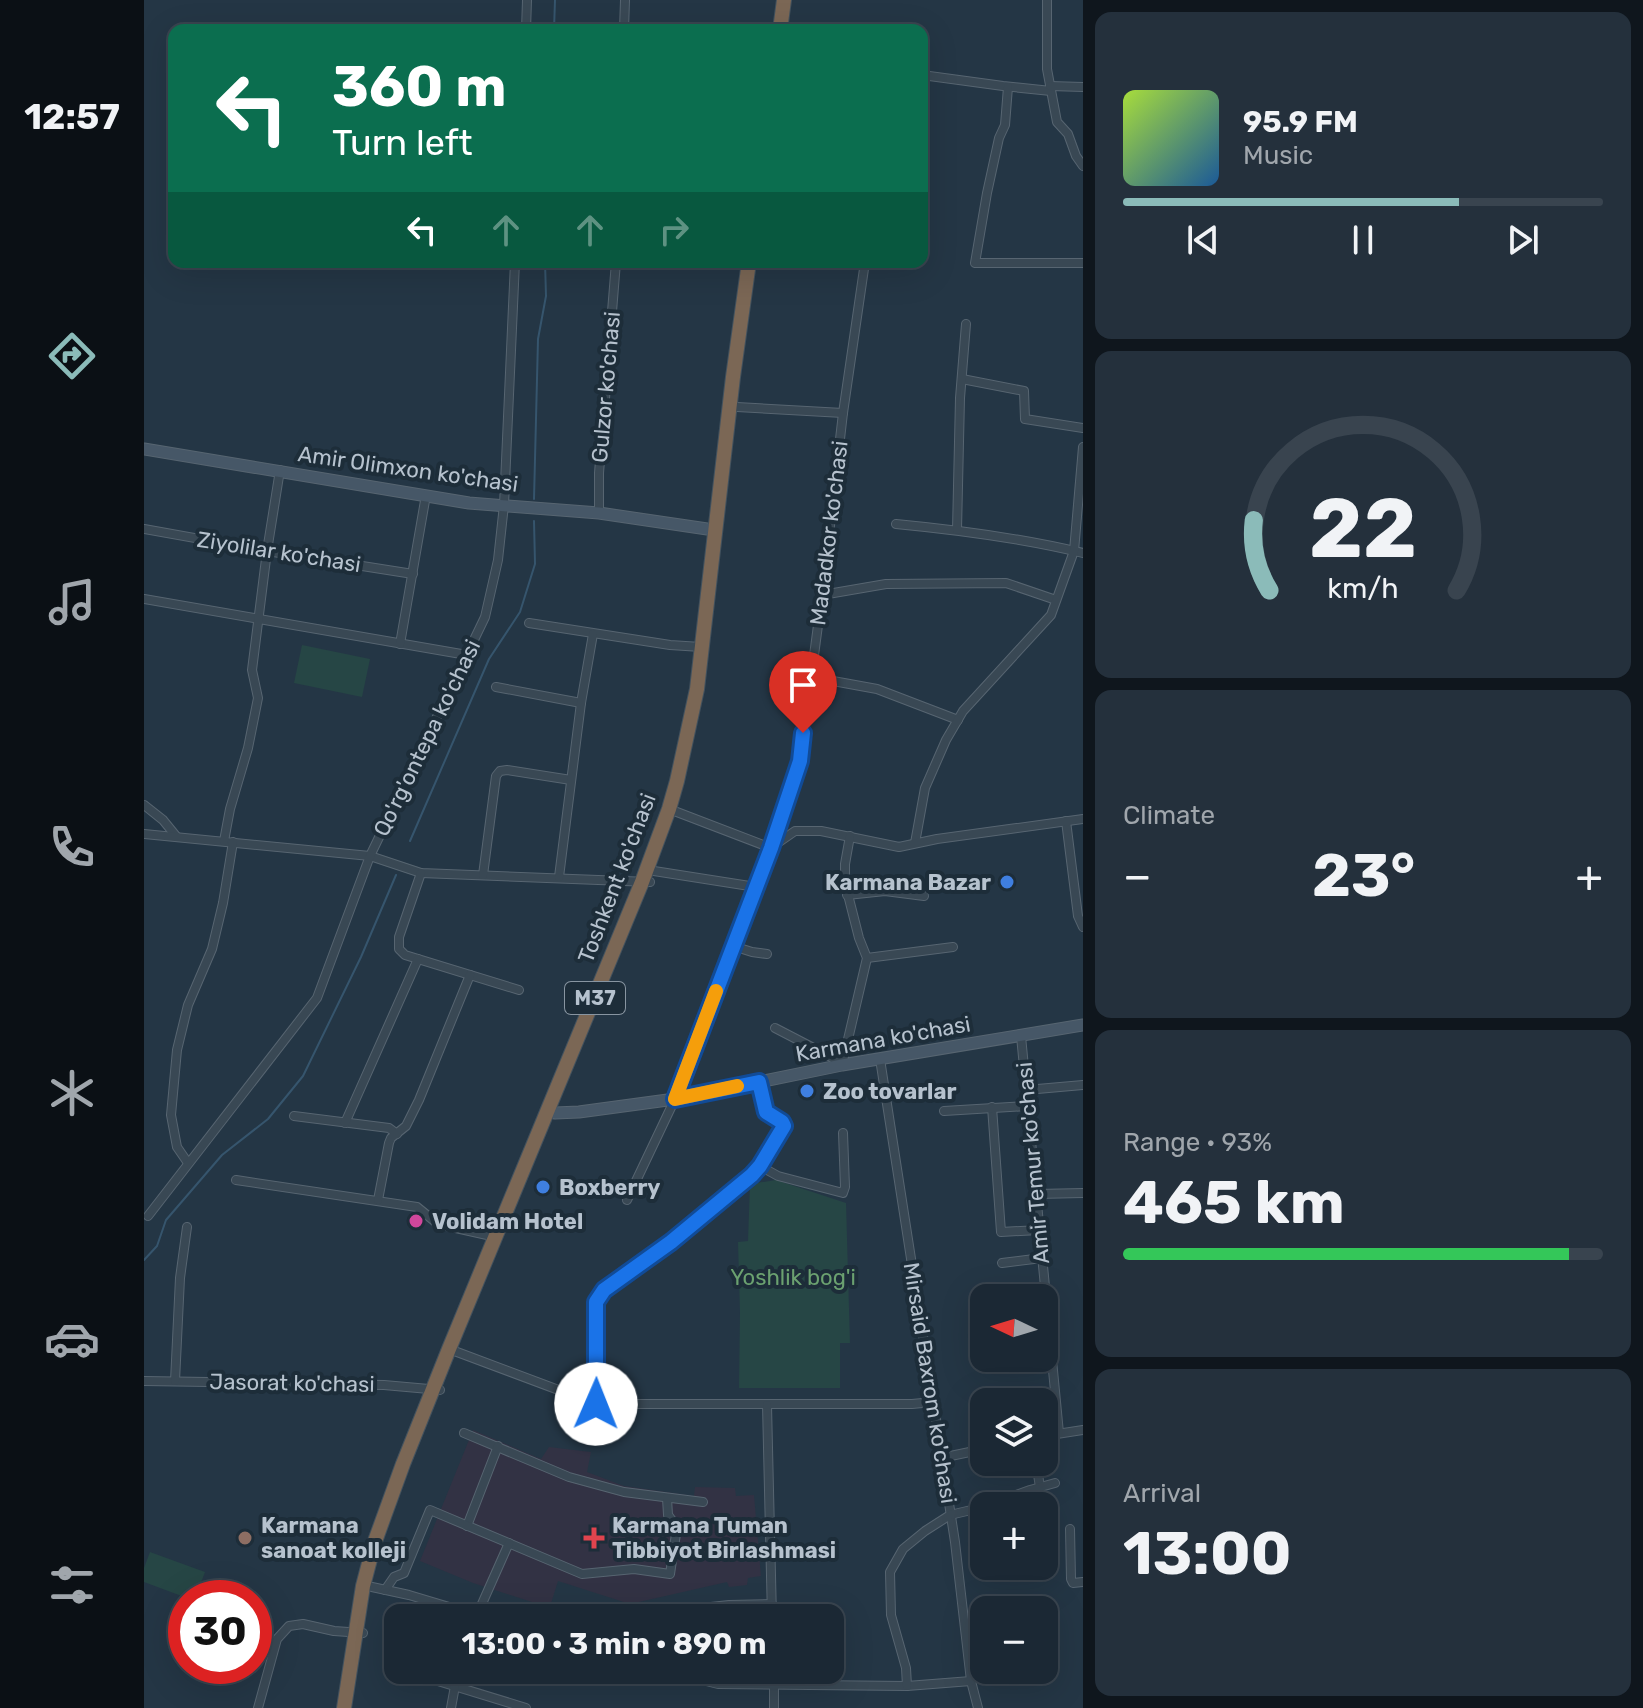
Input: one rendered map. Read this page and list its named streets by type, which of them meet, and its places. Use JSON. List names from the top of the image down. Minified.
{"streets":{"highway":["Toshkent ko'chasi","M37"],"street":["Gulzor ko'chasi","Amir Olimxon ko'chasi","Madadkor ko'chasi","Ziyolilar ko'chasi","Qo'rg'ontepa ko'chasi","Karmana ko'chasi","Amir Temur ko'chasi","Jasorat ko'chasi","Mirsaid Baxrom ko'chasi"]},"crossings":[["Gulzor ko'chasi","Amir Olimxon ko'chasi"],["Amir Olimxon ko'chasi","Qo'rg'ontepa ko'chasi"],["Amir Olimxon ko'chasi","Toshkent ko'chasi"],["Madadkor ko'chasi","Karmana ko'chasi"],["Toshkent ko'chasi","Karmana ko'chasi"],["Toshkent ko'chasi","Jasorat ko'chasi"],["Karmana ko'chasi","Amir Temur ko'chasi"],["Karmana ko'chasi","Mirsaid Baxrom ko'chasi"]],"parks":["Yoshlik bog'i"],"places":{"other":["Karmana Bazar","Zoo tovarlar","Boxberry","Volidam Hotel","Karmana sanoat kolleji"],"health":["Karmana Tuman Tibbiyot Birlashmasi"]},"north":"left","page":{"tabs":"12:57","turn":["360 m","Turn left"],"song":["95.9 FM","Music"],"tile":["Climate",["Range · 93%","465 km"],["Arrival","13:00"]],"heat":["−","23°","+"],"map_buttons":["+","−"],"limit":"30","trip":"13:00 · 3 min · 890 m","gauge":["22","km/h"]}}
